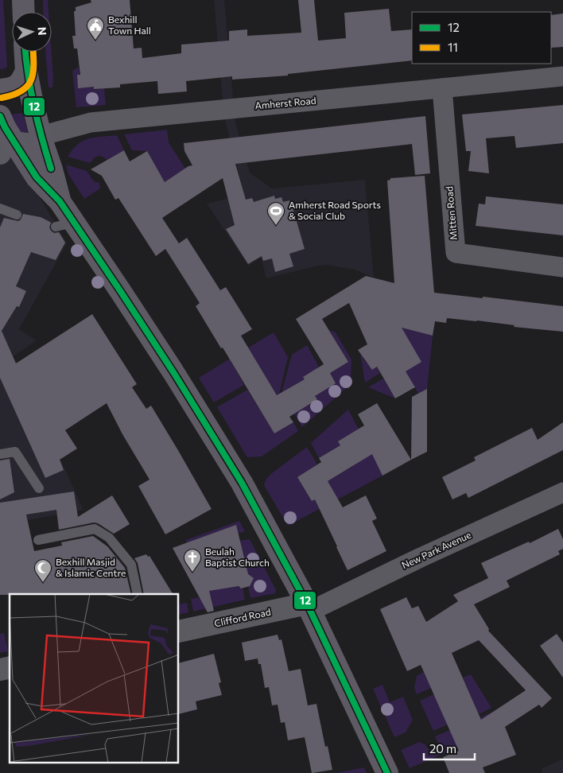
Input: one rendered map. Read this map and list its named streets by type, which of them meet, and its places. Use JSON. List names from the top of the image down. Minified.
{"streets":{"street":["Amherst Road","Mitten Road","New Park Avenue","Clifford Road"]},"crossings":[["Amherst Road","Mitten Road"],["New Park Avenue","Clifford Road"]],"places":{"public building":["Bexhill Town Hall"],"sports":["Amherst Road Sports & Social Club"],"church":["Beulah Baptist Church"],"mosque":["Bexhill Masjid & Islamic Centre"]},"lines":["transit line 12","transit line 11"],"legend":["12","11"],"scale_bar":"20 m","north":"right"}
